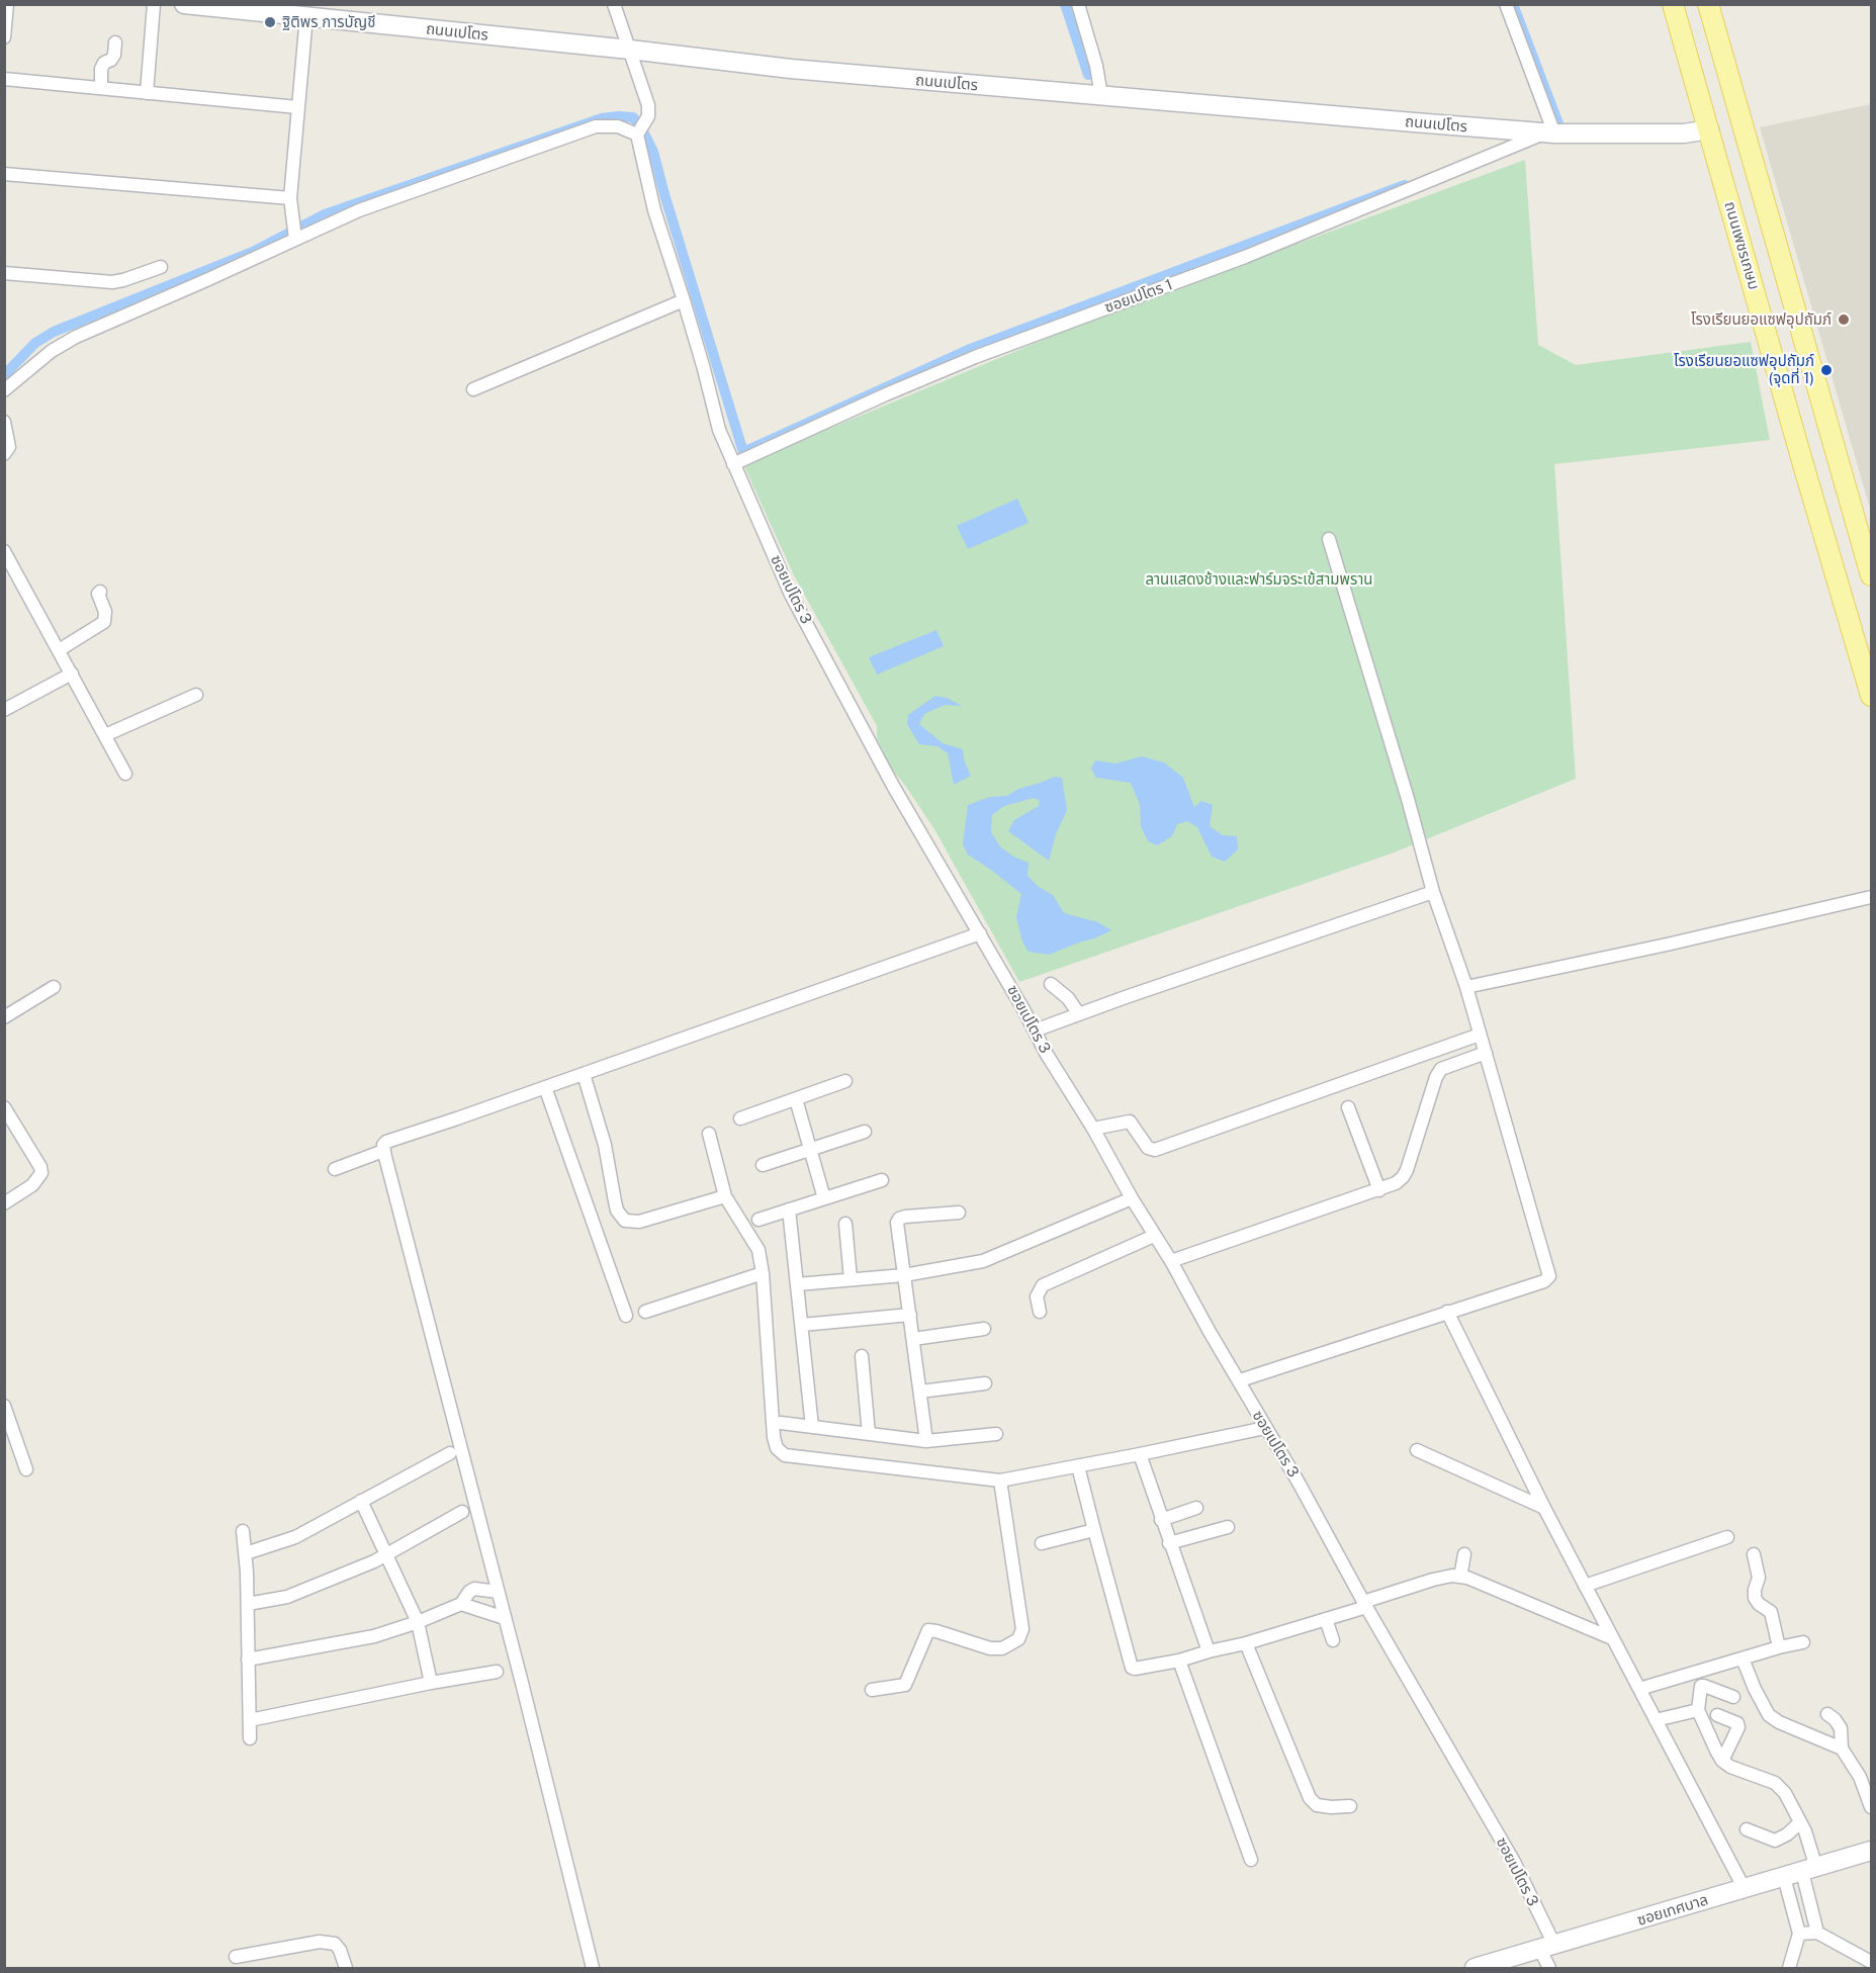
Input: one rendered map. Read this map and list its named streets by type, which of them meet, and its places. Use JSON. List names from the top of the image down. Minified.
{"streets":{"main road":["ถนนเพชรเกษม"],"street":["ถนนเปโตร","ซอยเปโตร 1","ซอยเปโตร 3","ซอยเทศบาล"]},"crossings":[["ถนนเปโตร","ถนนเพชรเกษม"],["ถนนเปโตร","ซอยเปโตร 1"],["ซอยเปโตร 1","ซอยเปโตร 3"],["ซอยเปโตร 3","ซอยเทศบาล"]],"parks":["ลานแสดงช้างและฟาร์มจระเข้สามพราน"],"places":["ฐิติพร การบัญชี","โรงเรียนยอแซฟอุปถัมภ์","โรงเรียนยอแซฟอุปถัมภ์ (จุดที่ 1)"]}
